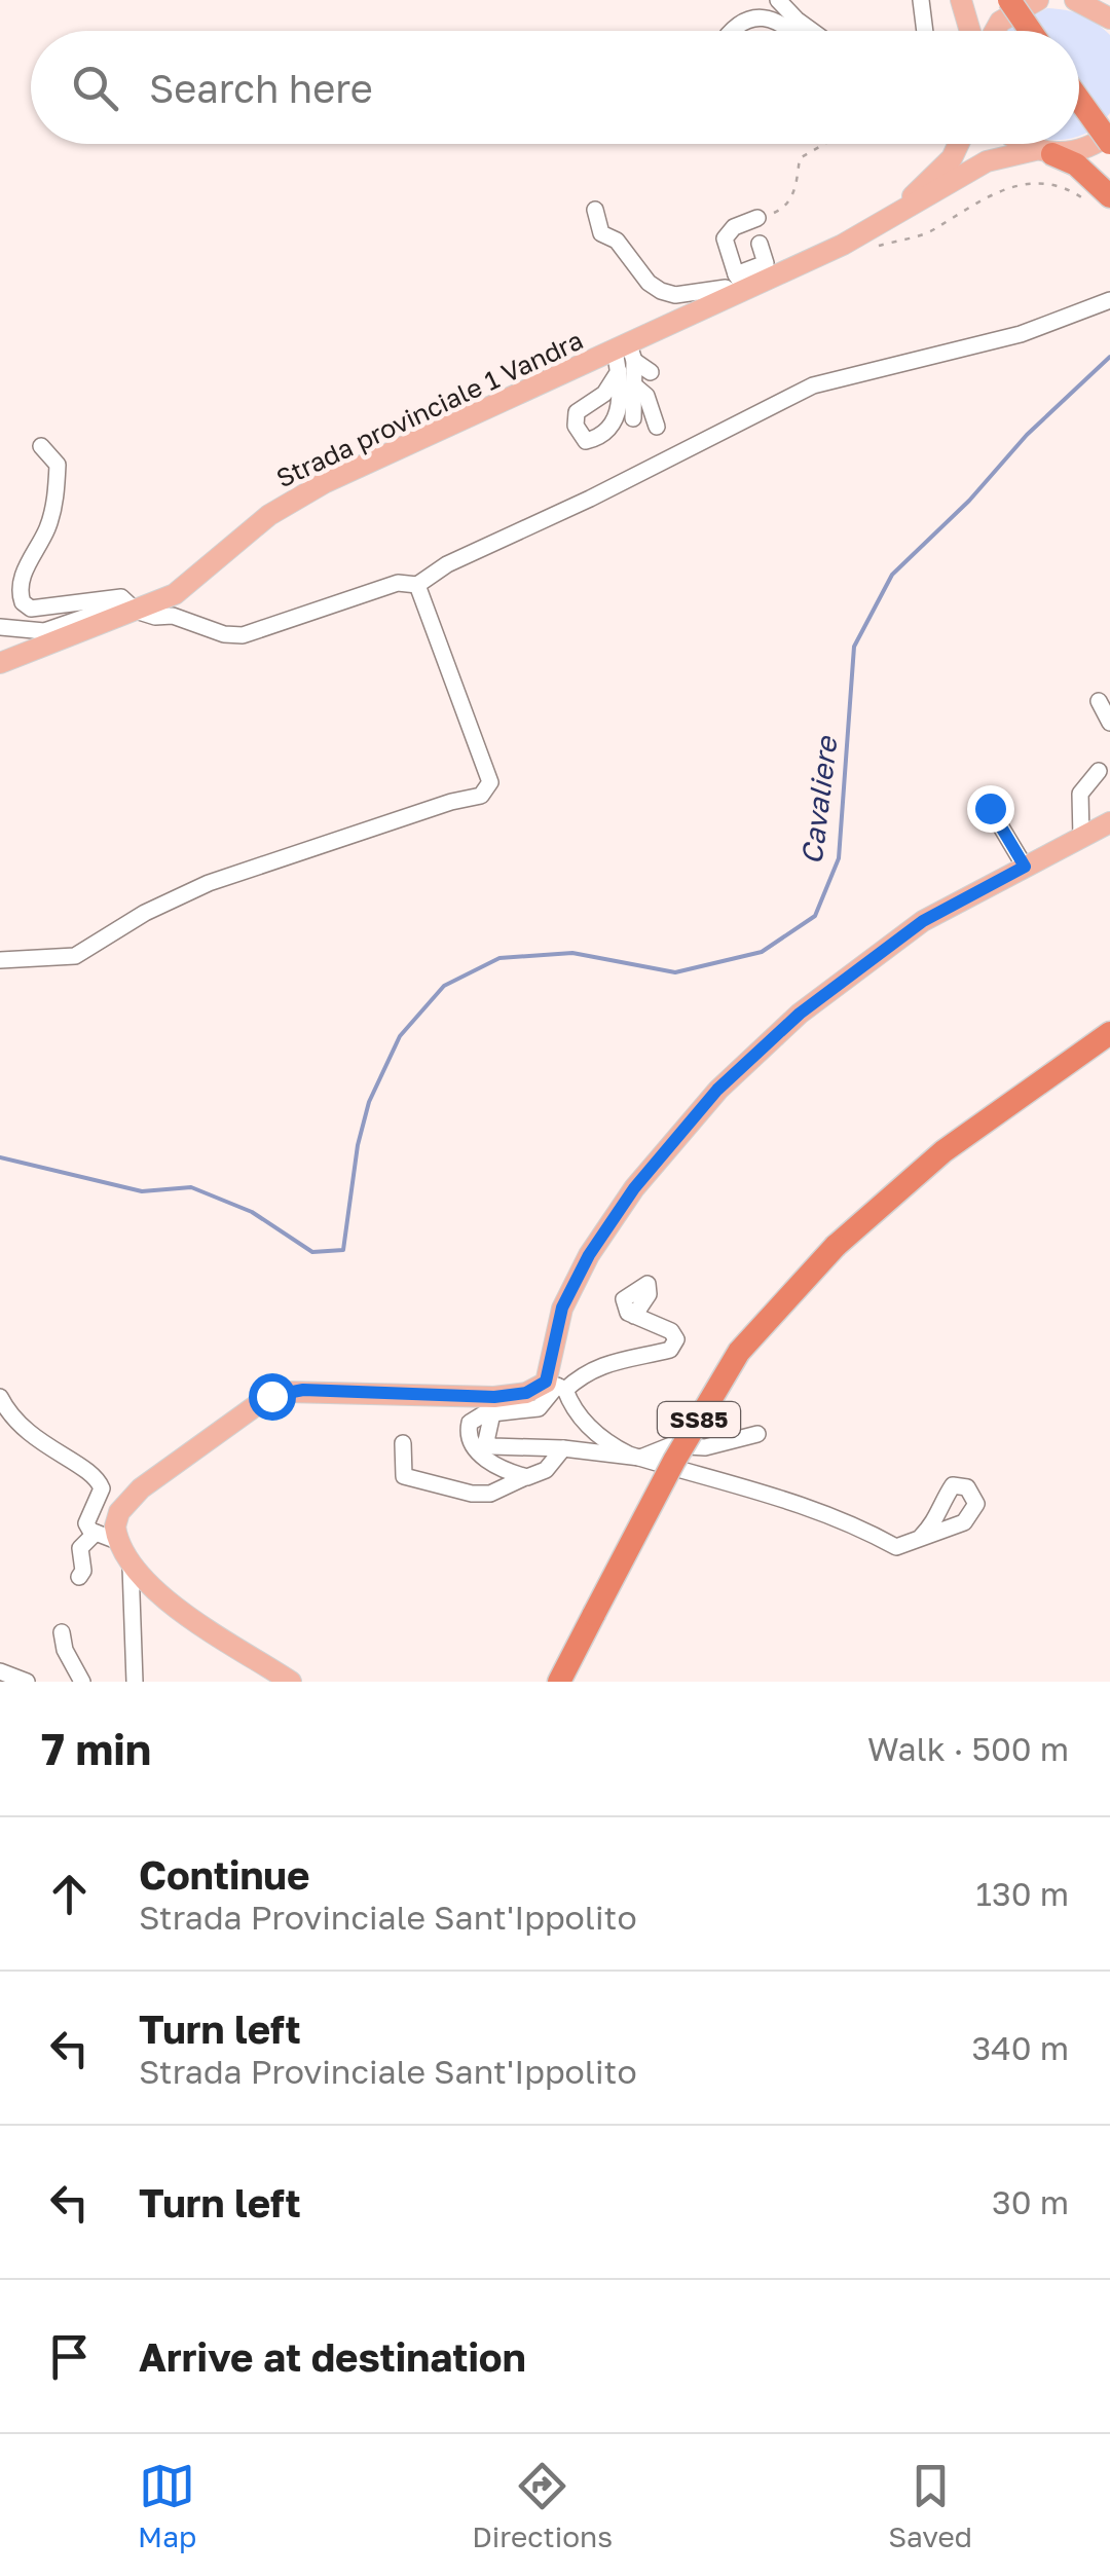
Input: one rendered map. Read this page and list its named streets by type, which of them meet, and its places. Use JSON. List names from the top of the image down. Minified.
{"streets":{"highway":["SS85"],"main road":["Strada provinciale 1 Vandra"]},"water":["Cavaliere"],"page":{"search":"Search here","heading":["7 min","Walk · 500 m"],"list":[["Continue","Strada Provinciale Sant'Ippolito","130 m"],["Turn left","Strada Provinciale Sant'Ippolito","340 m"],["Turn left","30 m"],"Arrive at destination"],"nav":["Map","Directions","Saved"]}}
